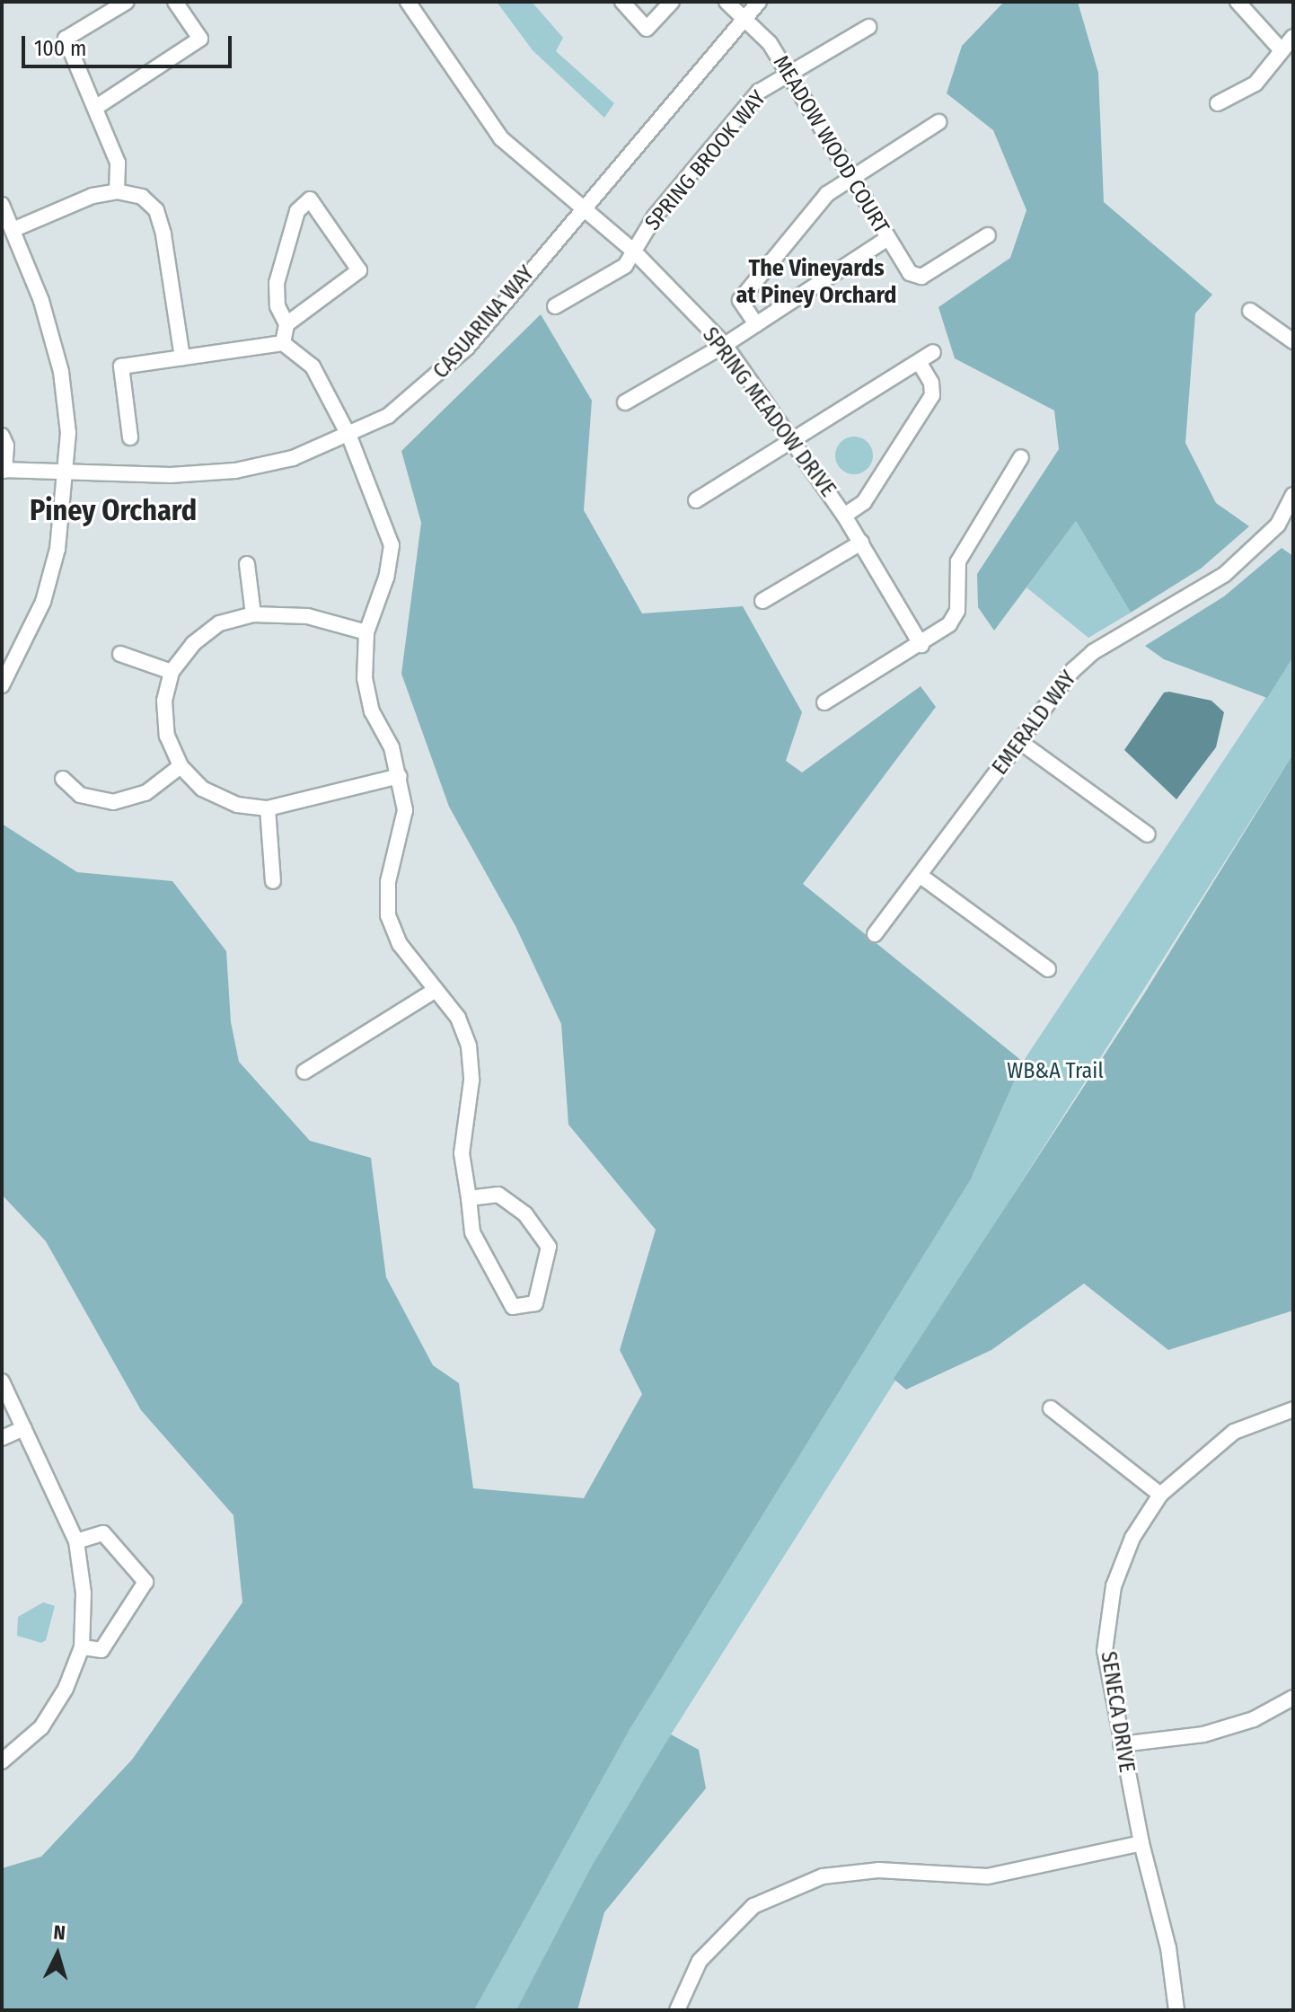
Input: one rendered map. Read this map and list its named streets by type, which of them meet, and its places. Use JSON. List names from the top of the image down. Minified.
{"streets":{"street":["MEADOW WOOD COURT","SPRING BROOK WAY","CASUARINA WAY","SPRING MEADOW DRIVE","EMERALD WAY","SENECA DRIVE"]},"crossings":[["MEADOW WOOD COURT","SPRING BROOK WAY"],["MEADOW WOOD COURT","CASUARINA WAY"],["SPRING BROOK WAY","SPRING MEADOW DRIVE"],["CASUARINA WAY","SPRING MEADOW DRIVE"]],"districts":["The Vineyards at Piney Orchard","Piney Orchard"],"parks":["WB&A Trail"],"scale_bar":"100 m","north":"top"}
